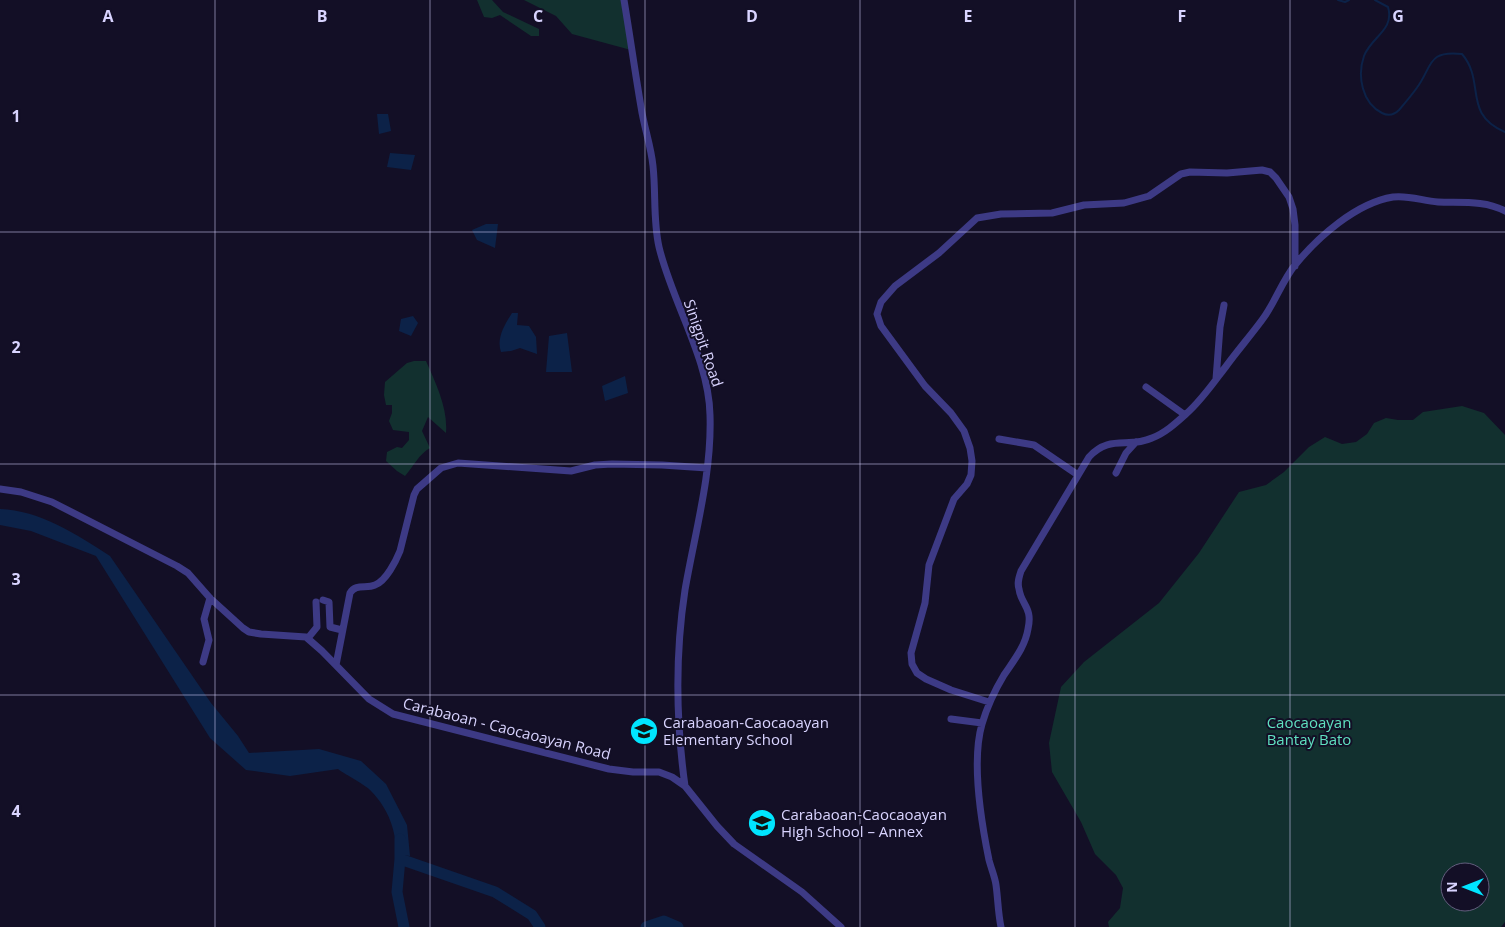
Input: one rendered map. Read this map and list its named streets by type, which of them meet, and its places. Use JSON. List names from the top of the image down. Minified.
{"streets":{"street":["Sinigpit Road","Carabaoan - Caocaoayan Road"]},"crossings":[["Sinigpit Road","Carabaoan - Caocaoayan Road"]],"parks":["Caocaoayan Bantay Bato"],"places":{"school or university":["Carabaoan-Caocaoayan Elementary School","Carabaoan-Caocaoayan High School – Annex"]},"north":"left","grid":{"columns":["A","B","C","D","E","F","G"],"rows":["1","2","3","4"]}}
